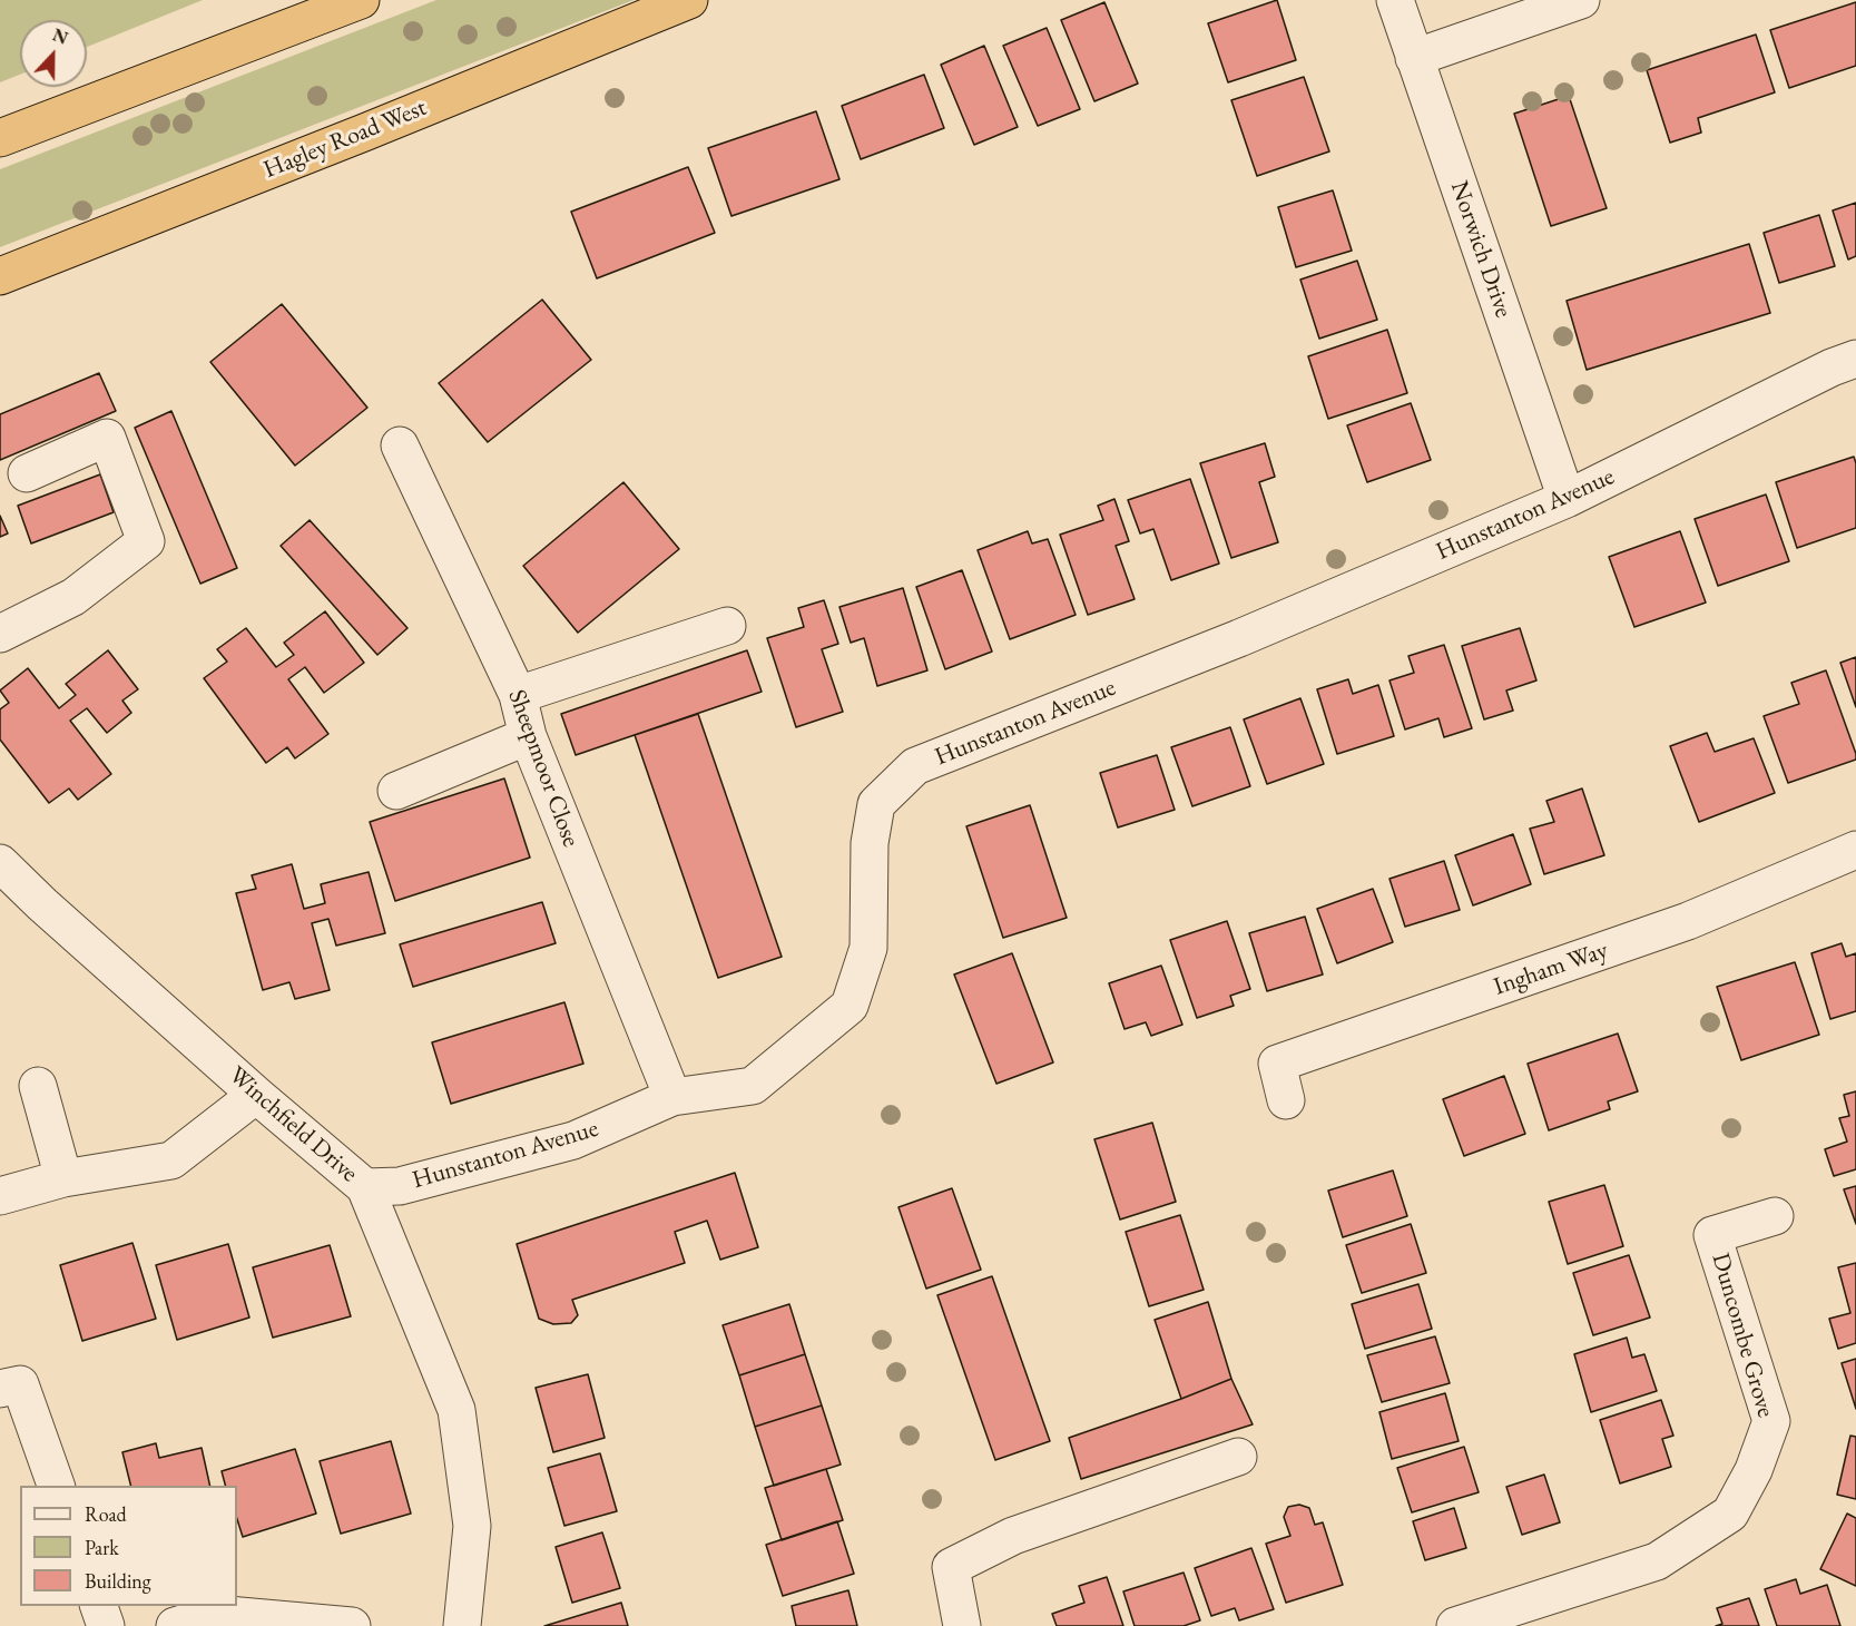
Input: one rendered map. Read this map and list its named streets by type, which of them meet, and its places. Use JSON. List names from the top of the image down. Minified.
{"streets":{"highway":["Hagley Road West"],"street":["Norwich Drive","Hunstanton Avenue","Sheepmoor Close","Ingham Way","Winchfield Drive","Duncombe Grove"]},"crossings":[["Norwich Drive","Hunstanton Avenue"],["Hunstanton Avenue","Sheepmoor Close"],["Hunstanton Avenue","Winchfield Drive"]],"legend":["Road","Park","Building"],"north":"top"}
